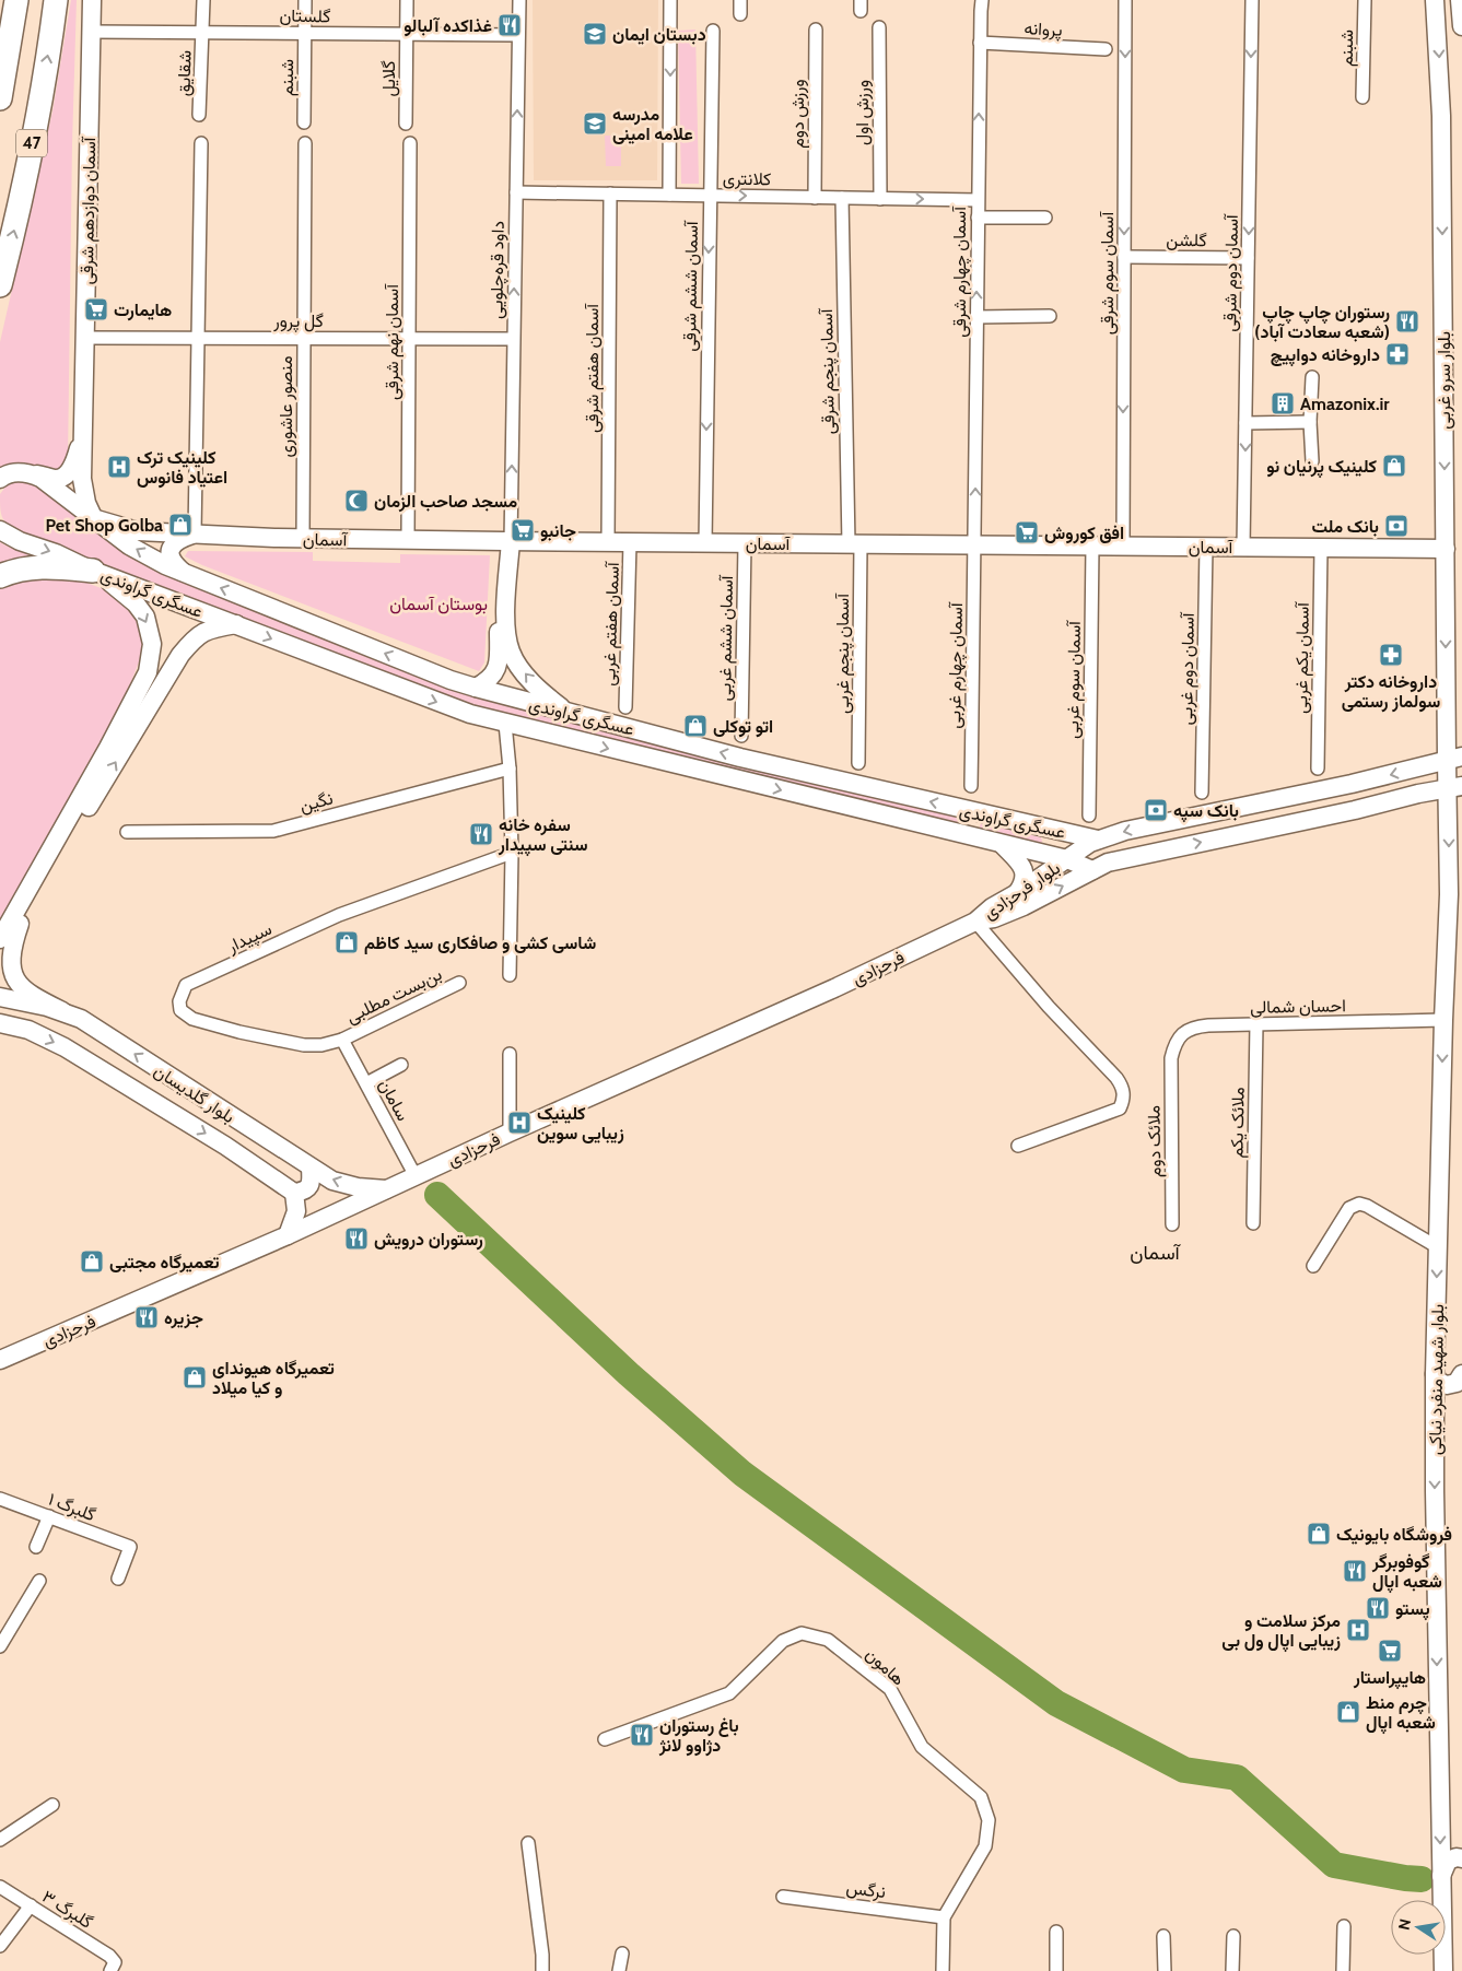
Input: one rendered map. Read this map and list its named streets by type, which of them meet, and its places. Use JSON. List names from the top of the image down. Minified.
{"streets":{"highway":["47"],"street":["گلستان","پروانه","شبنم","شقایق","گلایل","ورزش اول","ورزش دوم","کلانتری","آسمان دوازدهم شرقی","گلشن","داود قره‌چلویی","آسمان چهارم شرقی","آسمان سوم شرقی","آسمان دوم شرقی","آسمان ششم شرقی","گل پرور","آسمان نهم شرقی","آسمان هفتم شرقی","آسمان پنجم شرقی","بلوار سرو غربی","منصور عاشوری","آسمان","عسگری گراوندی","آسمان هفتم غربی","آسمان ششم غربی","آسمان پنجم غربی","آسمان یکم غربی","آسمان چهارم غربی","آسمان دوم غربی","آسمان سوم غربی","نگین","بلوار فرحزادی","سپیدار","فرحزادی","بن‌بست مطلبی","احسان شمالی","بلوار گلدیسان","سامان","ملائک یکم","ملائک دوم","بلوار شهید منفرد نیاکی","گلبرگ ۱","هامون","نرگس","گلبرگ ۳"]},"crossings":[["گلستان","شبنم"],["گلستان","شقایق"],["گلستان","گلایل"],["گلستان","آسمان دوازدهم شرقی"],["گلستان","داود قره‌چلویی"],["پروانه","آسمان چهارم شرقی"],["ورزش اول","کلانتری"],["ورزش دوم","کلانتری"],["کلانتری","داود قره‌چلویی"],["کلانتری","آسمان چهارم شرقی"],["کلانتری","آسمان ششم شرقی"],["کلانتری","آسمان هفتم شرقی"],["کلانتری","آسمان پنجم شرقی"],["آسمان دوازدهم شرقی","گل پرور"],["آسمان دوازدهم شرقی","آسمان"],["آسمان دوازدهم شرقی","عسگری گراوندی"],["گلشن","آسمان سوم شرقی"],["گلشن","آسمان دوم شرقی"],["داود قره‌چلویی","گل پرور"],["داود قره‌چلویی","آسمان"],["آسمان چهارم شرقی","آسمان"],["آسمان چهارم شرقی","آسمان چهارم غربی"],["آسمان سوم شرقی","آسمان"],["آسمان دوم شرقی","آسمان"],["آسمان ششم شرقی","آسمان"],["گل پرور","آسمان نهم شرقی"],["گل پرور","منصور عاشوری"],["آسمان نهم شرقی","آسمان"],["آسمان هفتم شرقی","آسمان"],["آسمان پنجم شرقی","آسمان"],["آسمان پنجم شرقی","آسمان پنجم غربی"],["بلوار سرو غربی","آسمان"],["بلوار سرو غربی","بلوار فرحزادی"],["بلوار سرو غربی","بلوار شهید منفرد نیاکی"],["منصور عاشوری","آسمان"],["آسمان","عسگری گراوندی"],["آسمان","آسمان هفتم غربی"],["آسمان","آسمان ششم غربی"],["آسمان","آسمان پنجم غربی"],["آسمان","آسمان یکم غربی"],["آسمان","آسمان چهارم غربی"],["آسمان","آسمان دوم غربی"],["آسمان","آسمان سوم غربی"],["عسگری گراوندی","بلوار فرحزادی"],["بلوار فرحزادی","فرحزادی"],["بلوار فرحزادی","بلوار شهید منفرد نیاکی"],["سپیدار","بن‌بست مطلبی"],["سپیدار","سامان"],["فرحزادی","بلوار گلدیسان"],["فرحزادی","سامان"],["بن‌بست مطلبی","سامان"],["احسان شمالی","ملائک یکم"],["احسان شمالی","ملائک دوم"],["احسان شمالی","بلوار شهید منفرد نیاکی"],["هامون","نرگس"]],"one_way":["کلانتری","داود قره‌چلویی","آسمان چهارم شرقی","آسمان سوم شرقی","آسمان دوم شرقی","آسمان ششم شرقی","بلوار سرو غربی","بلوار شهید منفرد نیاکی"],"districts":["آسمان"],"parks":["بوستان آسمان"],"places":{"restaurant":["غذاکده آلبالو","رستوران چاپ چاپ (شعبه سعادت آباد)","سفره خانه سنتی سپیدار","رستوران درویش","جزیره","گوفوبرگر شعبه اپال","پستو","باغ رستوران دژاوو لانژ"],"school or university":["دبستان ایمان","مدرسه علامه امینی"],"supermarket":["هایمارت","جانبو","افق کوروش","هایپراستار"],"pharmacy":["داروخانه دواپیچ","داروخانه دکتر سولماز رستمی"],"building":["Amazonix.ir"],"shop":["کلینیک پرنیان نو","Pet Shop Golba","اتو توکلی","شاسی کشی و صافکاری سید کاظم","تعمیرگاه مجتبی","تعمیرگاه هیوندای و کیا میلاد","فروشگاه بایونیک","چرم منط شعبه اپال"],"hospital":["کلینیک ترک اعتیاد فانوس","کلینیک زیبایی سوین","مرکز سلامت و زیبایی اپال ول بی"],"mosque":["مسجد صاحب الزمان"],"bank":["بانک ملت","بانک سپه"]},"north":"left"}
